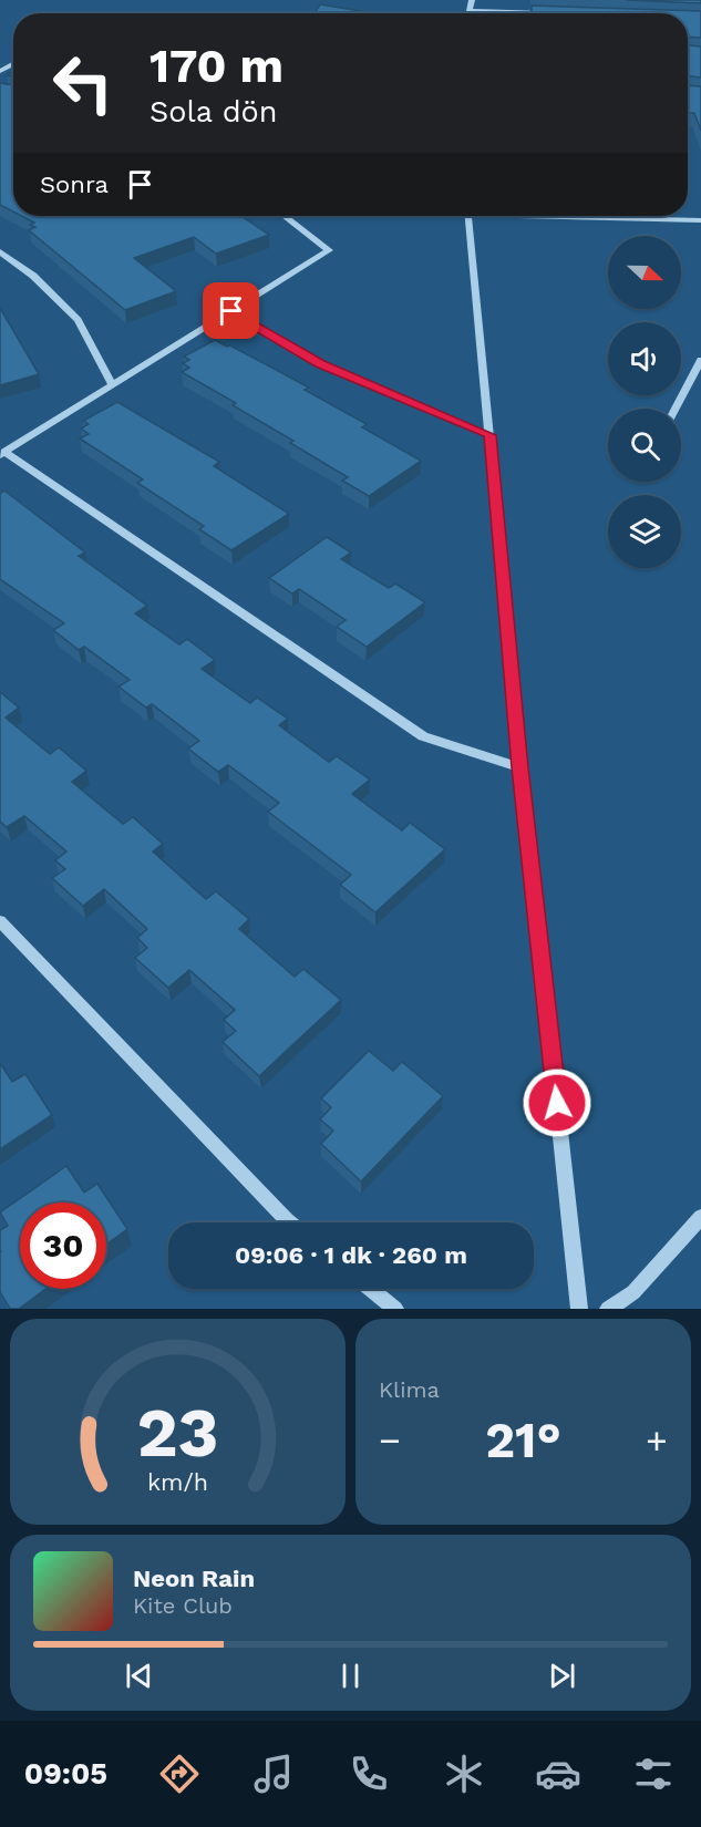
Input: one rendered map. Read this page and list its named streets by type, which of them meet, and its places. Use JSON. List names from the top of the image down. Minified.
{"north":"right","page":{"turn":["170 m","Sola dön"],"then":"Sonra","limit":"30","trip":"09:06 · 1 dk · 260 m","tile":"Klima","heat":["−","21°","+"],"song":["Neon Rain","Kite Club"],"tabs":"09:05","gauge":["23","km/h"]}}
